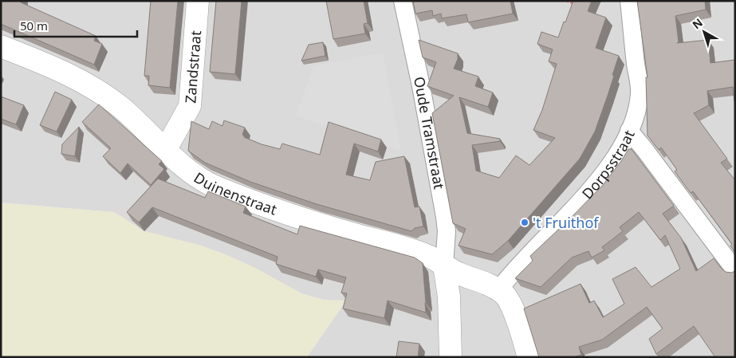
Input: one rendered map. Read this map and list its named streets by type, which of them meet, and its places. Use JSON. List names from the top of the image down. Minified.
{"streets":{"street":["Zandstraat","Oude Tramstraat","Dorpsstraat","Duinenstraat"]},"crossings":[["Zandstraat","Duinenstraat"],["Oude Tramstraat","Duinenstraat"],["Dorpsstraat","Duinenstraat"]],"places":["'t Fruithof"],"scale_bar":"50 m","north":"top left"}
